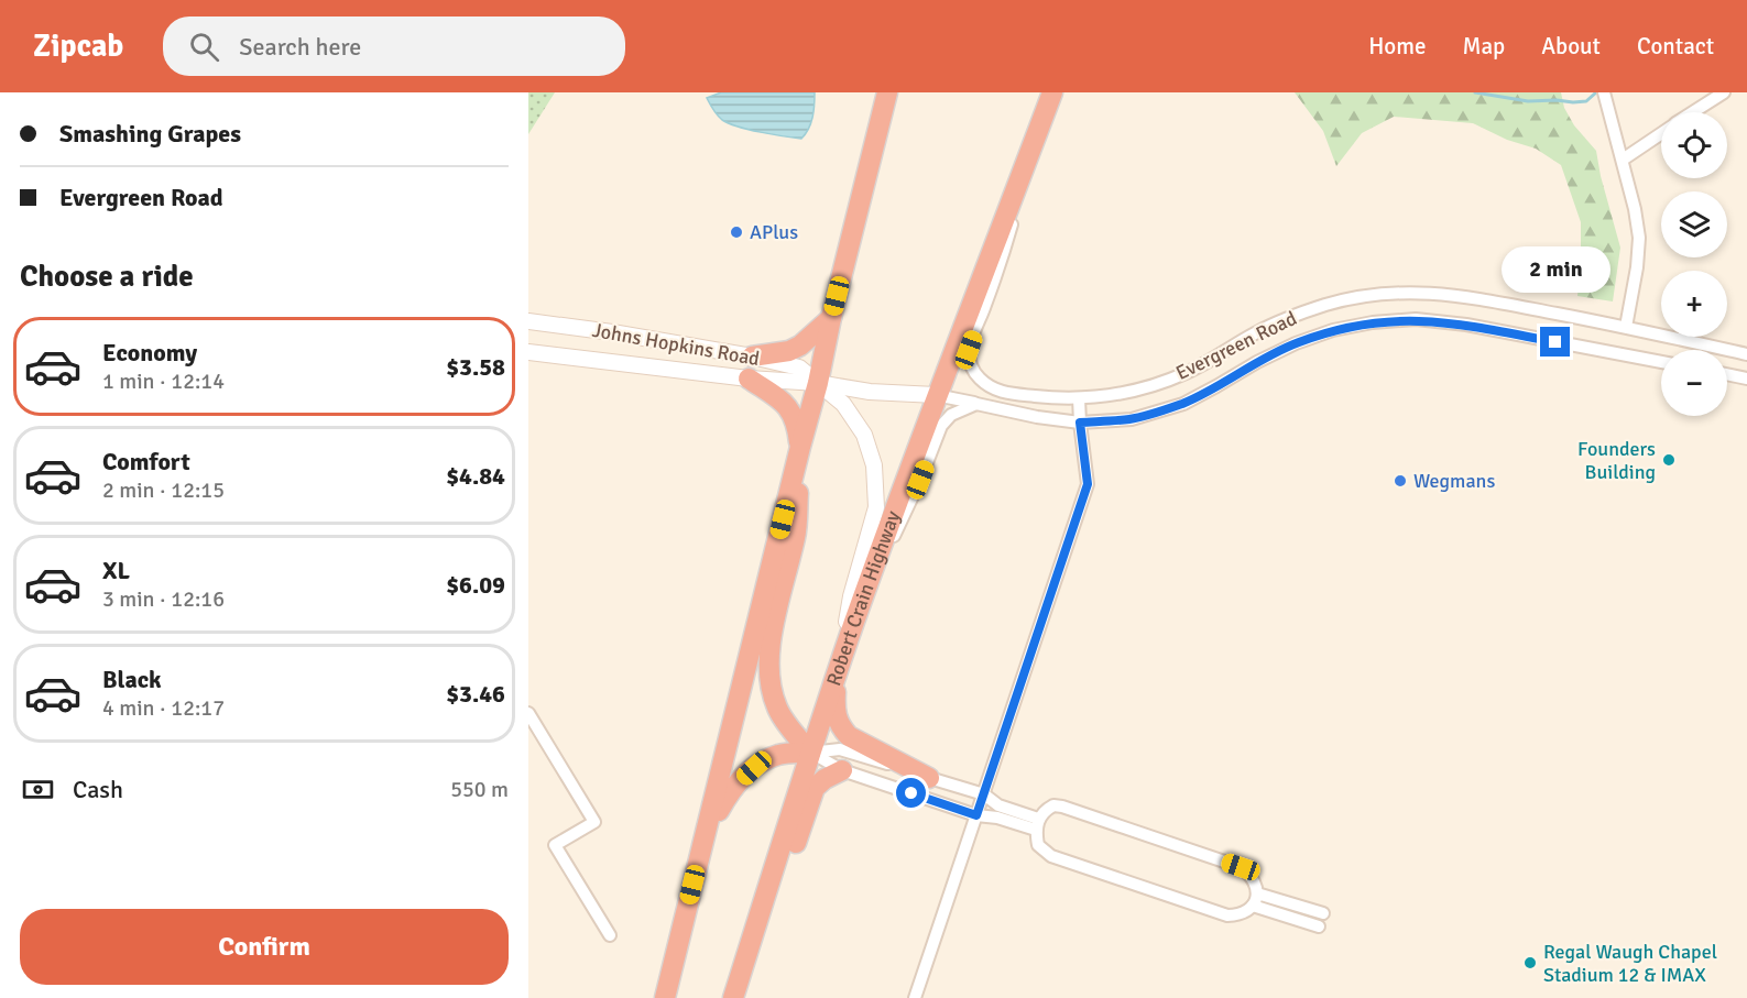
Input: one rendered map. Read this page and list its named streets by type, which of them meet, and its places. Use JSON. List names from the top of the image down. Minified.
{"streets":{"highway":["Robert Crain Highway"],"street":["Johns Hopkins Road","Evergreen Road"]},"crossings":[["Johns Hopkins Road","Evergreen Road"],["Johns Hopkins Road","Robert Crain Highway"],["Evergreen Road","Robert Crain Highway"]],"places":["APlus","Founders Building","Wegmans","Regal Waugh Chapel Stadium 12 & IMAX"],"page":{"header":"Zipcab","search":"Search here","nav":["Home","Map","About","Contact"],"banner":["Smashing Grapes","Evergreen Road"],"map_buttons":["+","−"],"heading":"Choose a ride","bubble":"2 min","list":[{"name":"Economy","note":"1 min · 12:14","value":"$3.58"},{"name":"Comfort","note":"2 min · 12:15","value":"$4.84"},{"name":"XL","note":"3 min · 12:16","value":"$6.09"},{"name":"Black","note":"4 min · 12:17","value":"$3.46"}],"pay":["Cash","550 m"],"buttons":"Confirm"}}
